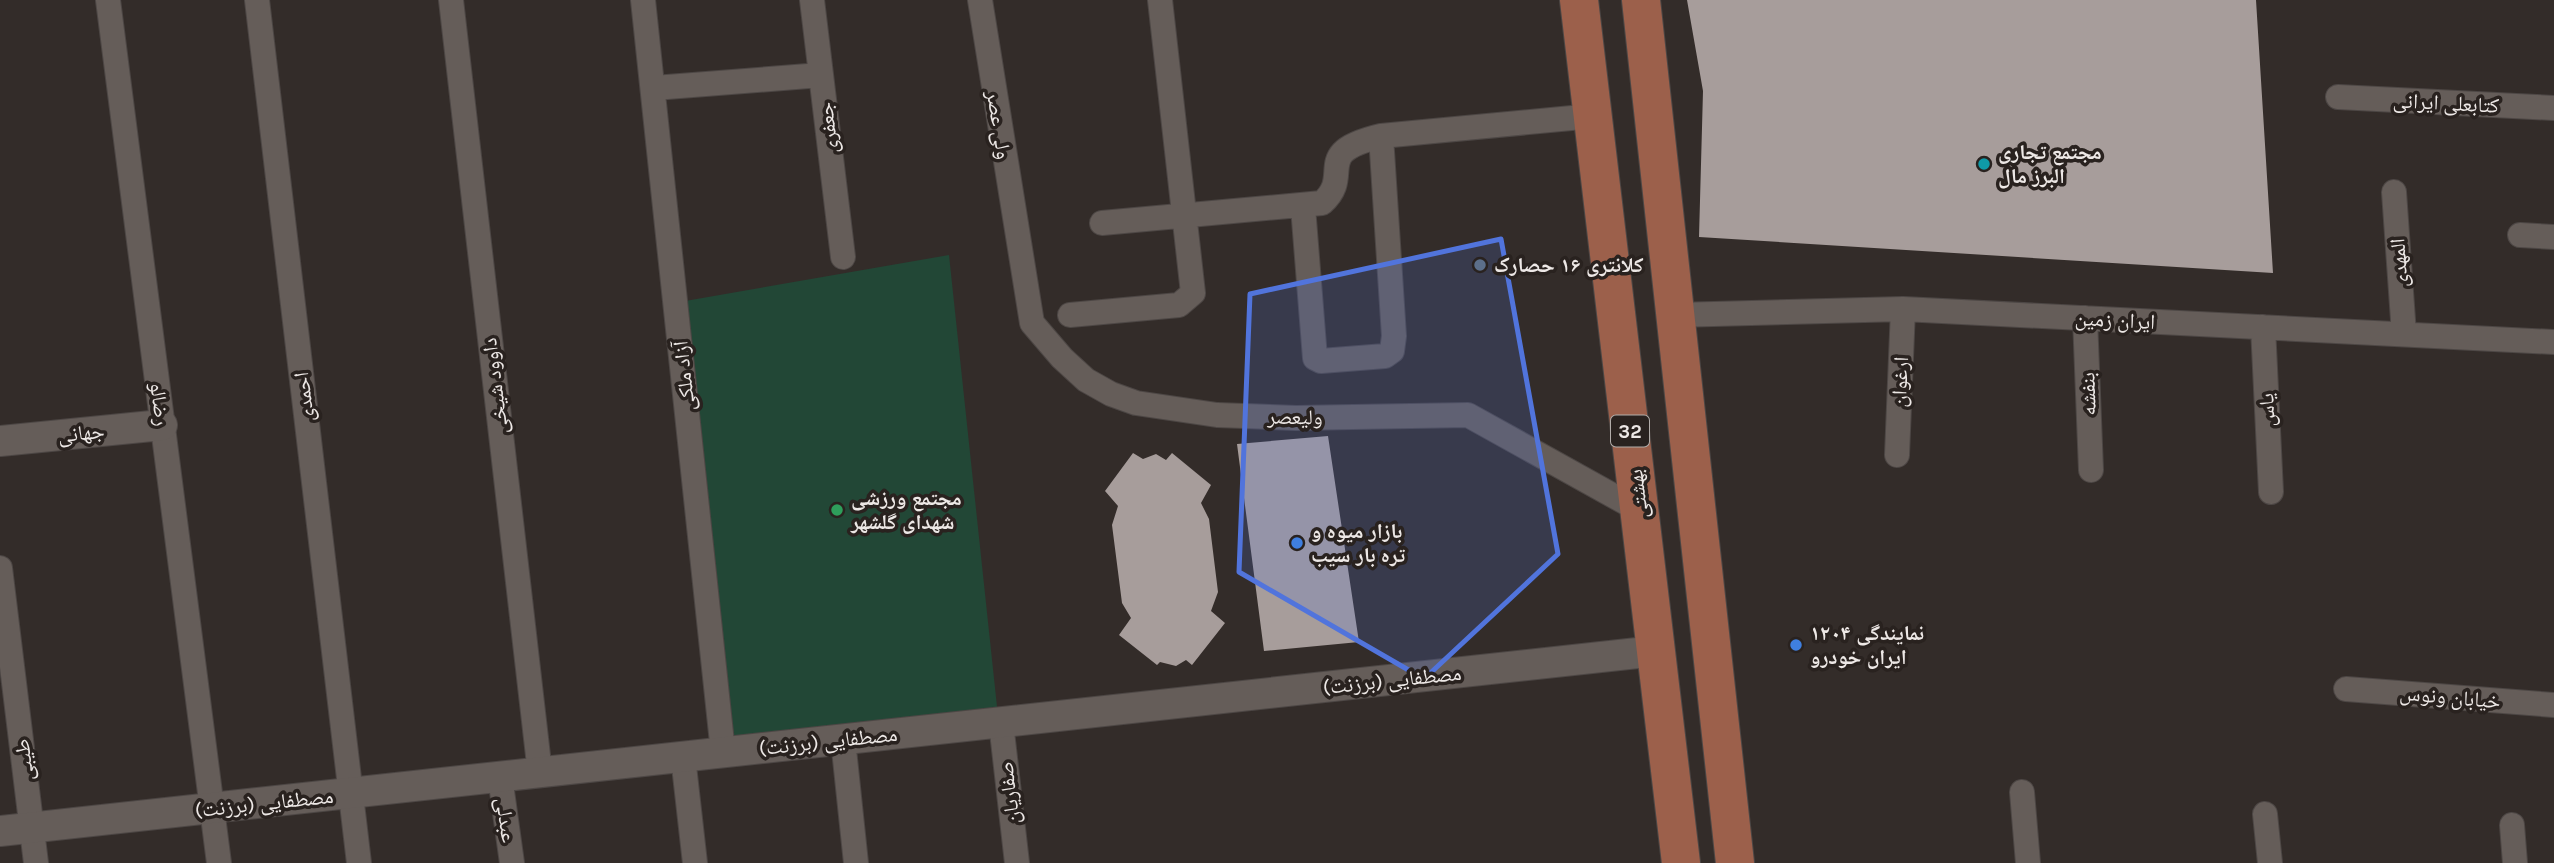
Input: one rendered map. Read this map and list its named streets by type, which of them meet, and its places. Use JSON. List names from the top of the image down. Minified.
{"streets":{"main road":["32","بهشتی"],"street":["کتابعلی ایرانی","ولی عصر","جعفری","المهدی","ایران زمین","آزاد ملکی","ارغوان","داوود شیخی","بنفشه","احمدی","رضالو","یاس","ولیعصر","جهانی","مصطفایی (برزنت)","خیابان ونوس","طیبی","صفاریان","عبدلی"]},"crossings":[["ولی عصر","ولیعصر"],["المهدی","ایران زمین"],["ایران زمین","ارغوان"],["ایران زمین","بنفشه"],["ایران زمین","یاس"],["آزاد ملکی","مصطفایی (برزنت)"],["داوود شیخی","مصطفایی (برزنت)"],["احمدی","مصطفایی (برزنت)"],["رضالو","جهانی"],["رضالو","مصطفایی (برزنت)"],["ولیعصر","بهشتی"],["بهشتی","مصطفایی (برزنت)"],["مصطفایی (برزنت)","طیبی"],["مصطفایی (برزنت)","صفاریان"],["مصطفایی (برزنت)","عبدلی"]],"places":["مجتمع تجاری البرز مال","کلانتری ۱۶ حصارک","مجتمع ورزشی شهدای گلشهر","بازار میوه و تره بار سیب","۱۲۰۴ نمایندگی ایران خودرو"]}
